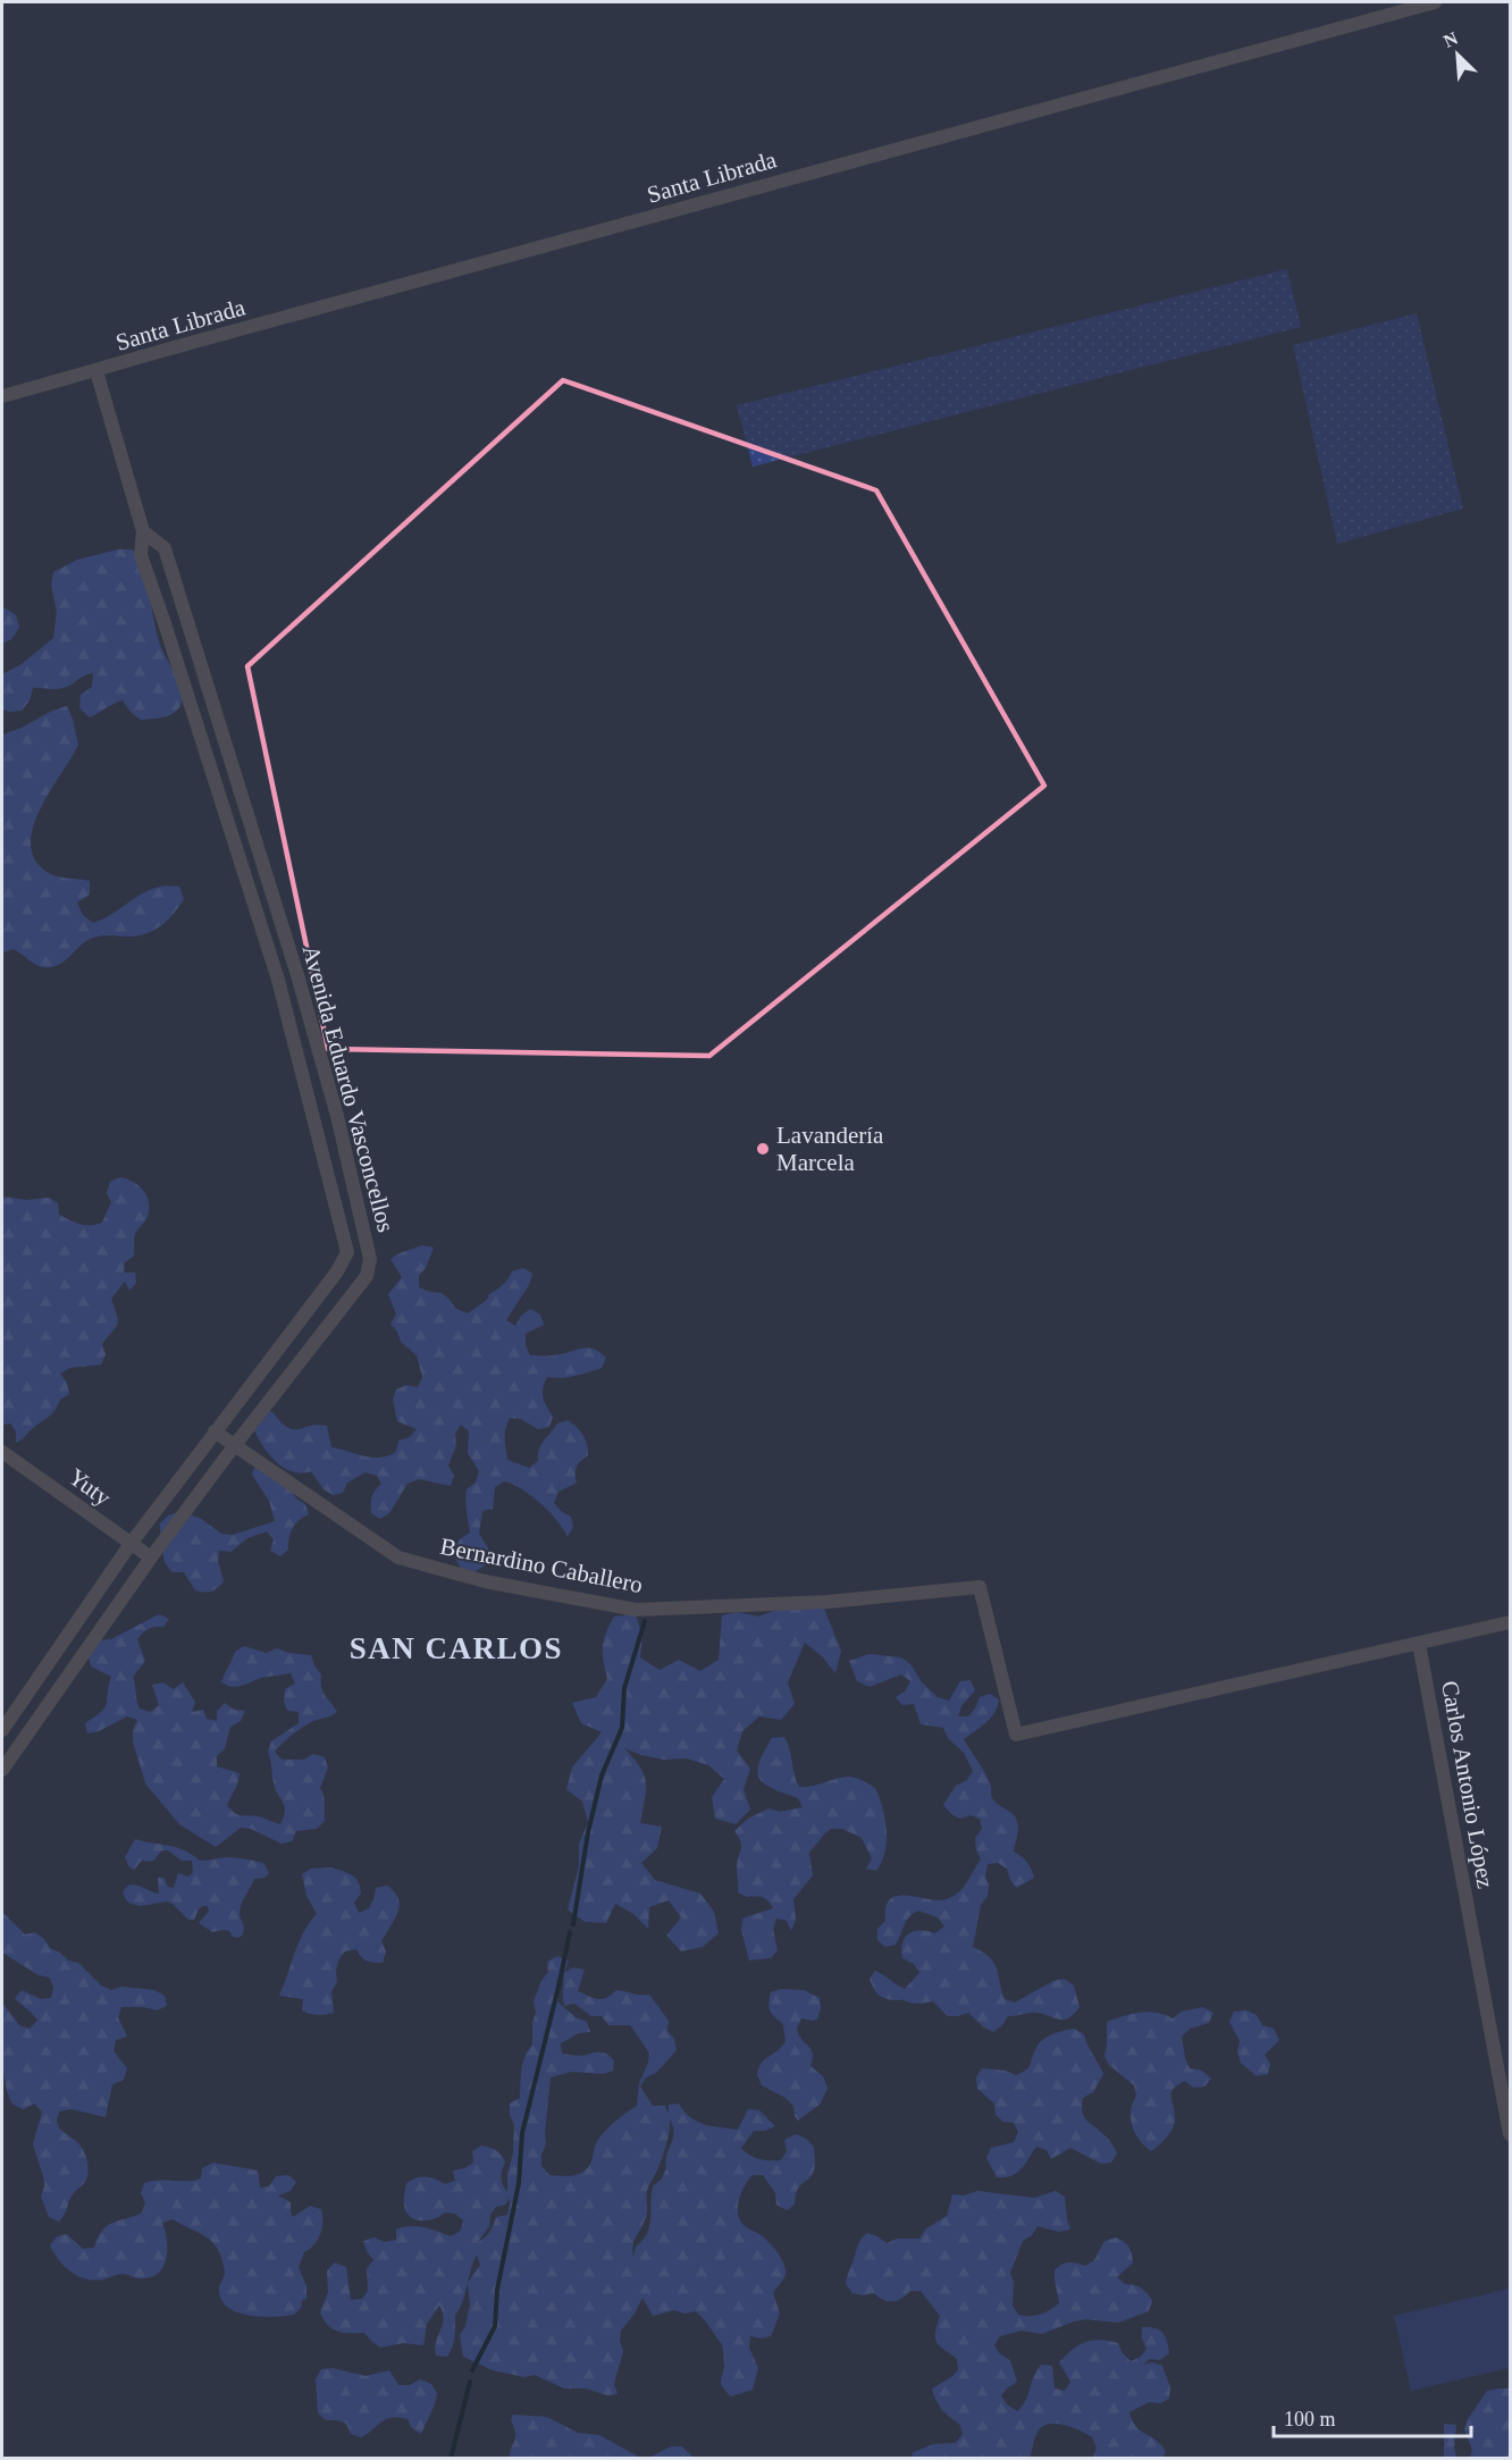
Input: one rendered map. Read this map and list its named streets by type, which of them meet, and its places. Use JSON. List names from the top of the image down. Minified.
{"streets":{"street":["Santa Librada","Avenida Eduardo Vasconcellos","Yuty","Bernardino Caballero","Carlos Antonio López"]},"crossings":[["Santa Librada","Avenida Eduardo Vasconcellos"],["Avenida Eduardo Vasconcellos","Yuty"],["Avenida Eduardo Vasconcellos","Bernardino Caballero"],["Bernardino Caballero","Carlos Antonio López"]],"districts":["SAN CARLOS"],"places":["Lavandería Marcela"],"scale_bar":"100 m","north":"top left"}
